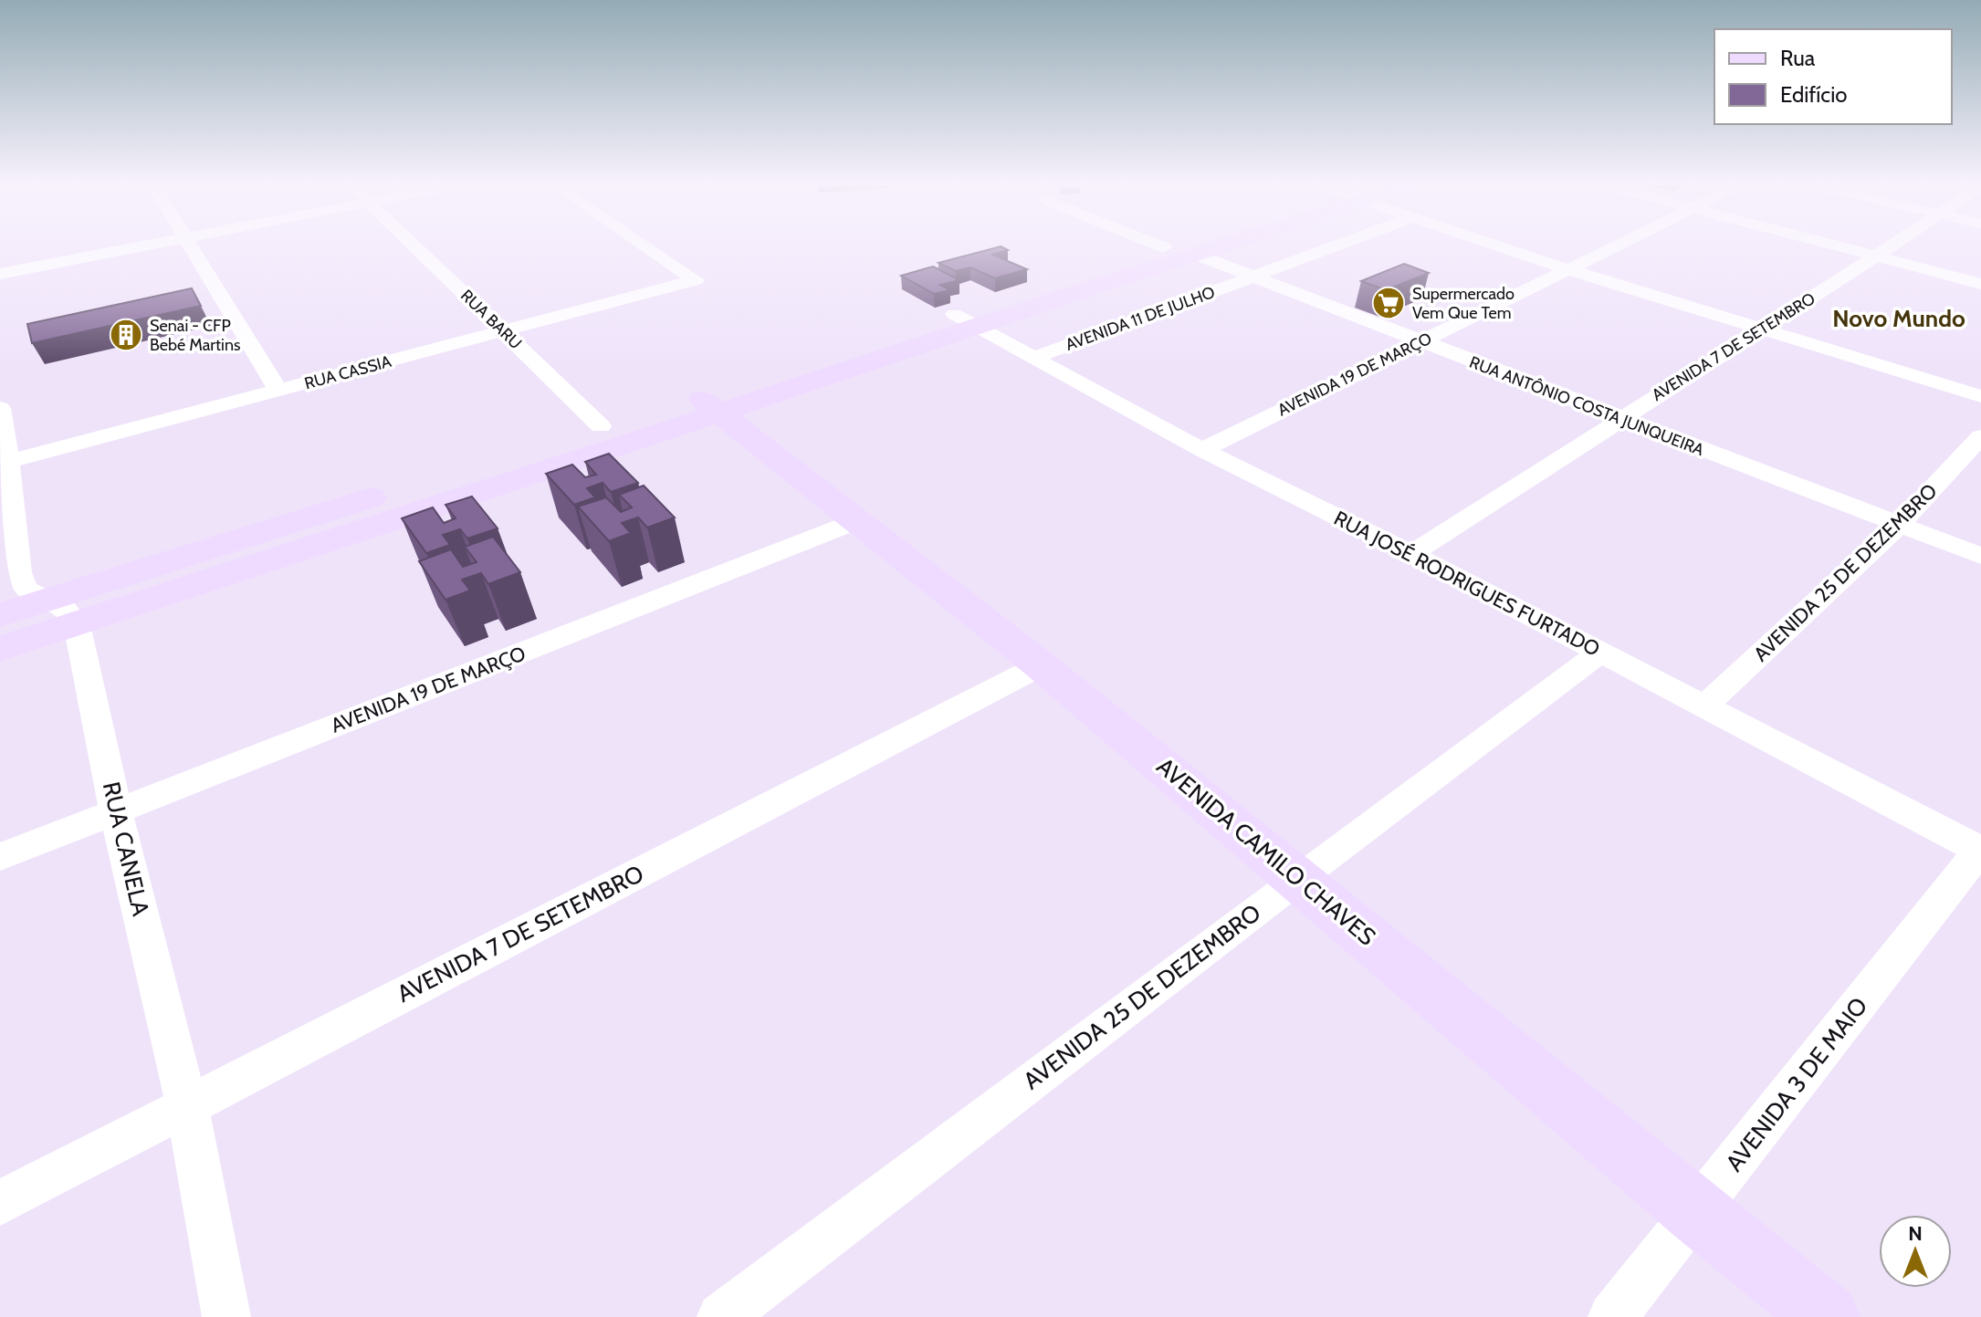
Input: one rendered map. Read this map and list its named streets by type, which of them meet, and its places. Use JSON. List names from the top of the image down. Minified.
{"streets":{"main road":["AVENIDA CAMILO CHAVES"],"street":["AVENIDA 11 DE JULHO","RUA BARU","AVENIDA 7 DE SETEMBRO","RUA CASSIA","AVENIDA 19 DE MARÇO","RUA ANTÔNIO COSTA JUNQUEIRA","AVENIDA 25 DE DEZEMBRO","RUA JOSÉ RODRIGUES FURTADO","RUA CANELA","AVENIDA 3 DE MAIO"]},"crossings":[["AVENIDA 11 DE JULHO","RUA ANTÔNIO COSTA JUNQUEIRA"],["AVENIDA 11 DE JULHO","RUA JOSÉ RODRIGUES FURTADO"],["RUA BARU","RUA CASSIA"],["AVENIDA 7 DE SETEMBRO","RUA ANTÔNIO COSTA JUNQUEIRA"],["AVENIDA 7 DE SETEMBRO","RUA JOSÉ RODRIGUES FURTADO"],["AVENIDA 7 DE SETEMBRO","RUA CANELA"],["AVENIDA 7 DE SETEMBRO","AVENIDA CAMILO CHAVES"],["AVENIDA 19 DE MARÇO","RUA ANTÔNIO COSTA JUNQUEIRA"],["AVENIDA 19 DE MARÇO","RUA JOSÉ RODRIGUES FURTADO"],["AVENIDA 19 DE MARÇO","RUA CANELA"],["AVENIDA 19 DE MARÇO","AVENIDA CAMILO CHAVES"],["RUA ANTÔNIO COSTA JUNQUEIRA","AVENIDA 25 DE DEZEMBRO"],["AVENIDA 25 DE DEZEMBRO","RUA JOSÉ RODRIGUES FURTADO"],["AVENIDA 25 DE DEZEMBRO","AVENIDA CAMILO CHAVES"],["RUA JOSÉ RODRIGUES FURTADO","AVENIDA 3 DE MAIO"],["AVENIDA CAMILO CHAVES","AVENIDA 3 DE MAIO"]],"districts":["Novo Mundo"],"places":{"supermarket":["Supermercado Vem Que Tem"],"building":["Senai - CFP Bebé Martins"]},"legend":["Rua","Edifício"],"north":"top"}
